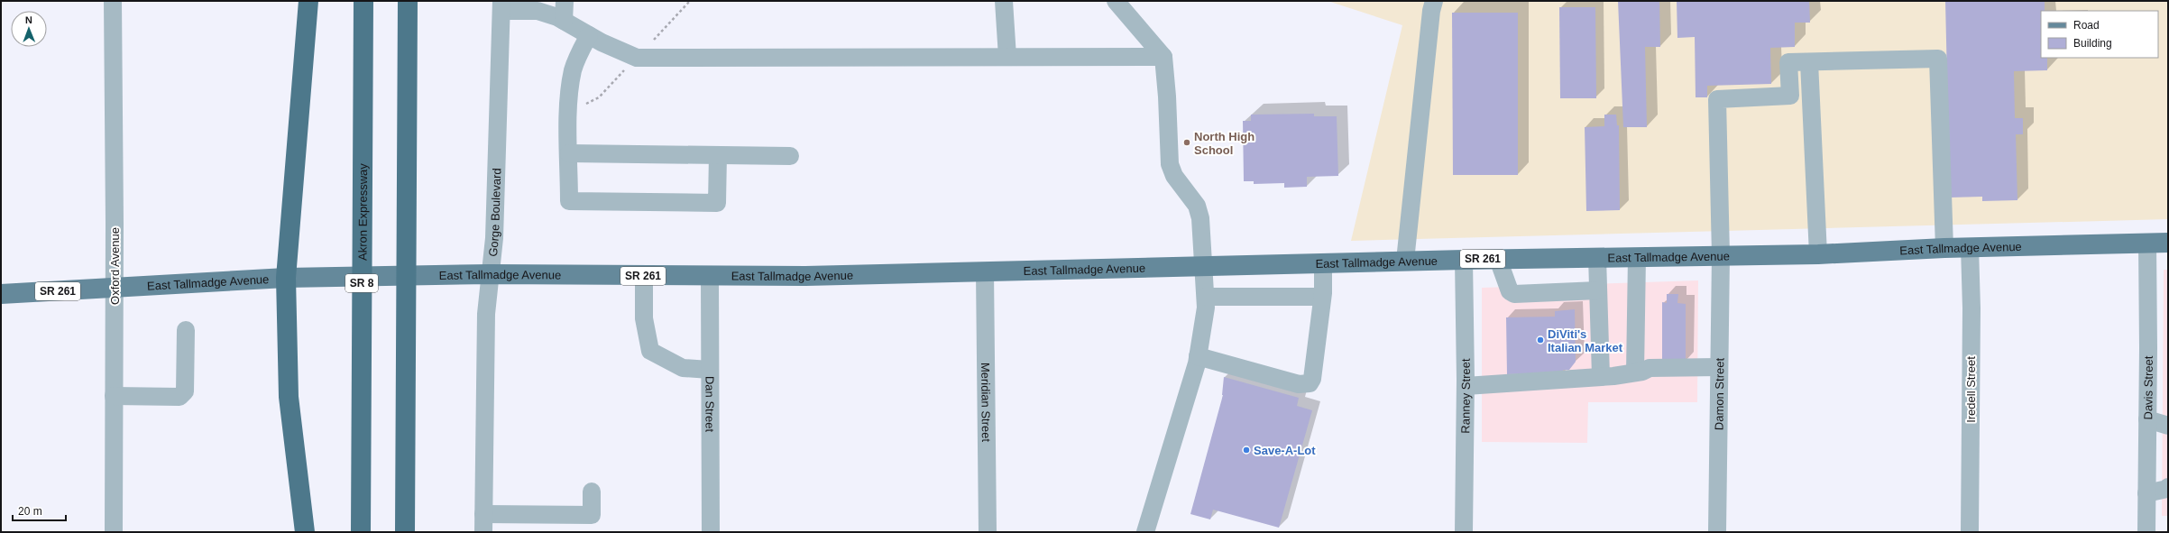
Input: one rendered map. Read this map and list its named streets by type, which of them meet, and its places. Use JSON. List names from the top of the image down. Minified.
{"streets":{"highway":["Akron Expressway","SR 8"],"main road":["East Tallmadge Avenue","SR 261"],"street":["Gorge Boulevard","Oxford Avenue","Davis Street","Iredell Street","Damon Street","Ranney Street","Meridian Street","Dan Street"]},"crossings":[["Gorge Boulevard","East Tallmadge Avenue"],["East Tallmadge Avenue","Oxford Avenue"],["East Tallmadge Avenue","Davis Street"],["East Tallmadge Avenue","Iredell Street"],["East Tallmadge Avenue","Damon Street"],["East Tallmadge Avenue","Ranney Street"],["East Tallmadge Avenue","Meridian Street"],["East Tallmadge Avenue","Dan Street"]],"places":["North High School","DiViti's Italian Market","Save-A-Lot"],"legend":["Road","Building"],"scale_bar":"20 m","north":"top"}
